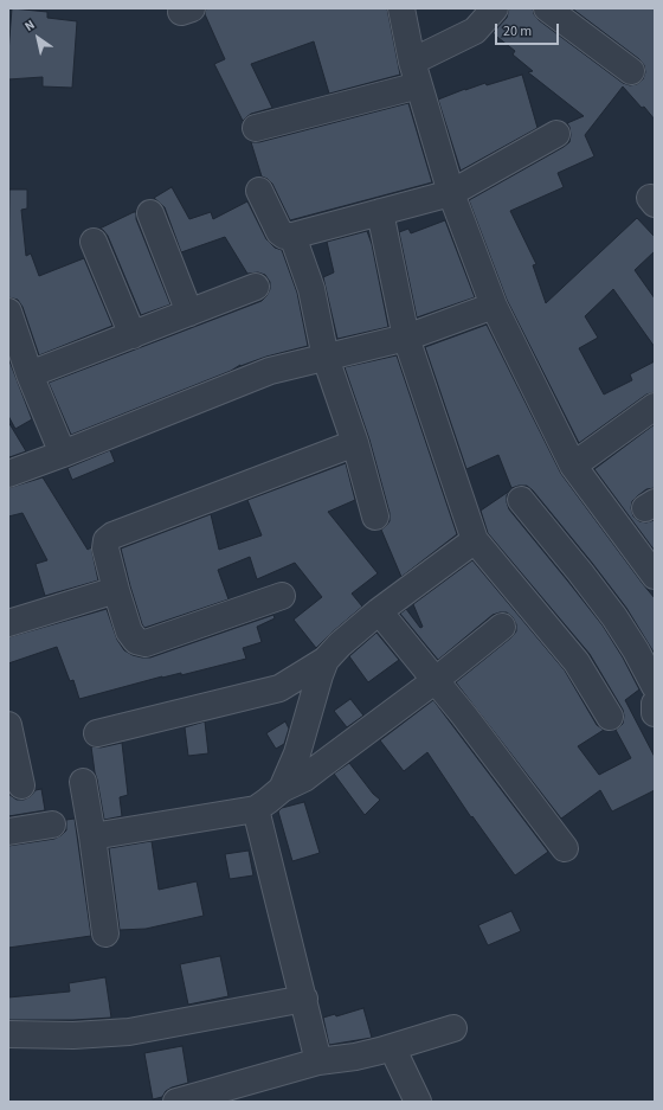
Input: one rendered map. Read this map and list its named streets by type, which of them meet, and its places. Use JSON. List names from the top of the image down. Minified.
{"scale_bar":"20 m","north":"top left"}
